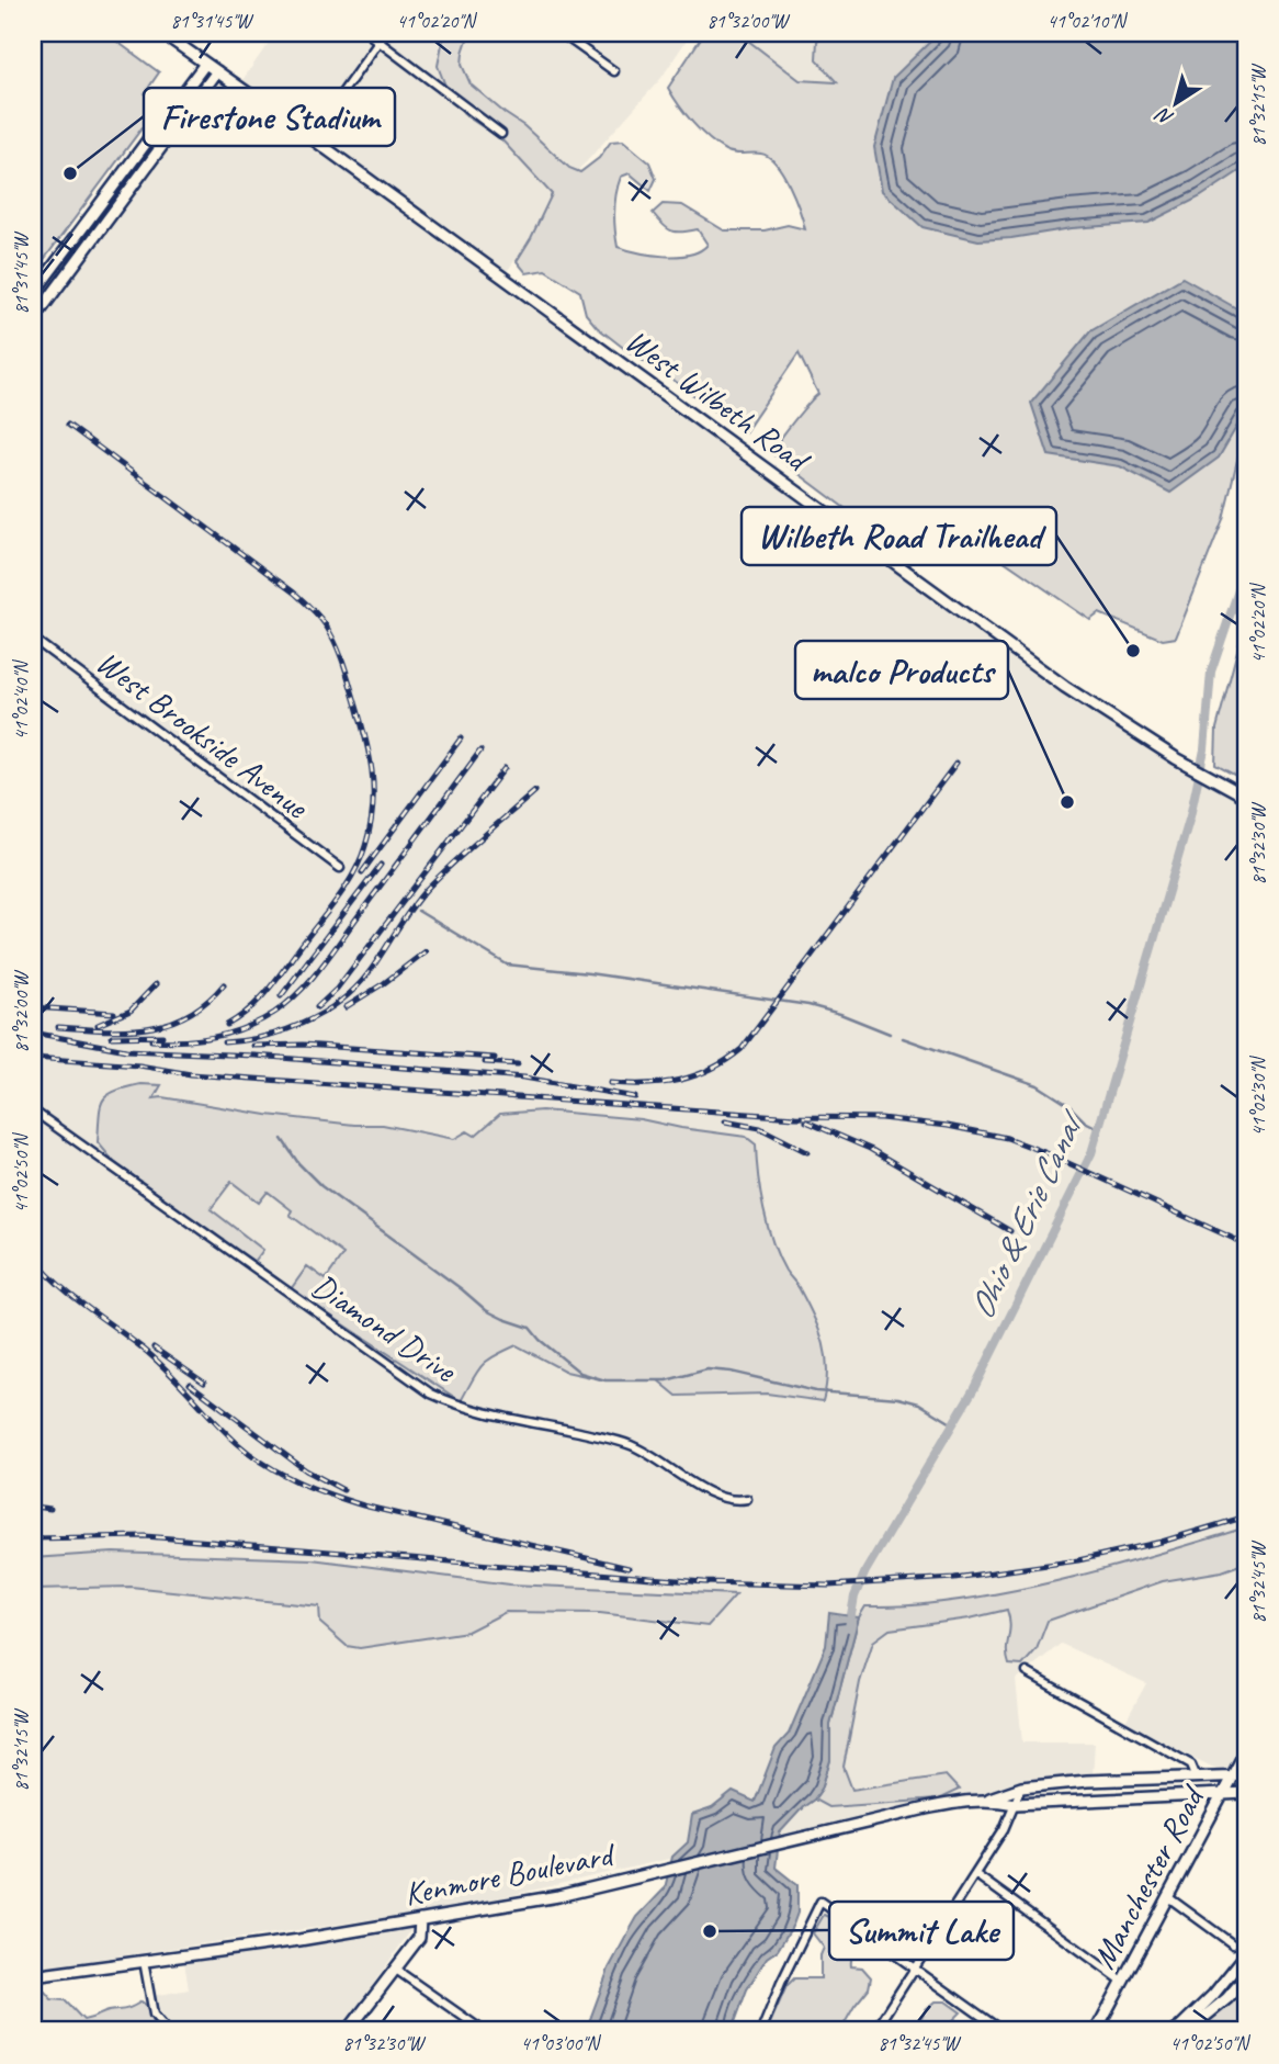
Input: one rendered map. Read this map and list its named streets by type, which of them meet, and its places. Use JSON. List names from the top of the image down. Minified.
{"streets":{"main road":["West Wilbeth Road","Kenmore Boulevard","Manchester Road"],"street":["West Brookside Avenue","Diamond Drive"]},"crossings":[["Kenmore Boulevard","Manchester Road"]],"water":["Ohio & Erie Canal"],"places":["Firestone Stadium","Wilbeth Road Trailhead","malco Products","Summit Lake"],"north":"bottom left","coordinates":["81°31'45\"W","41°02'20\"N","81°32'00\"W","41°02'10\"N","81°32'15\"W","41°02'40\"N","81°32'30\"W","41°02'30\"N","41°02'50\"N","81°32'45\"W","41°03'00\"N"]}
